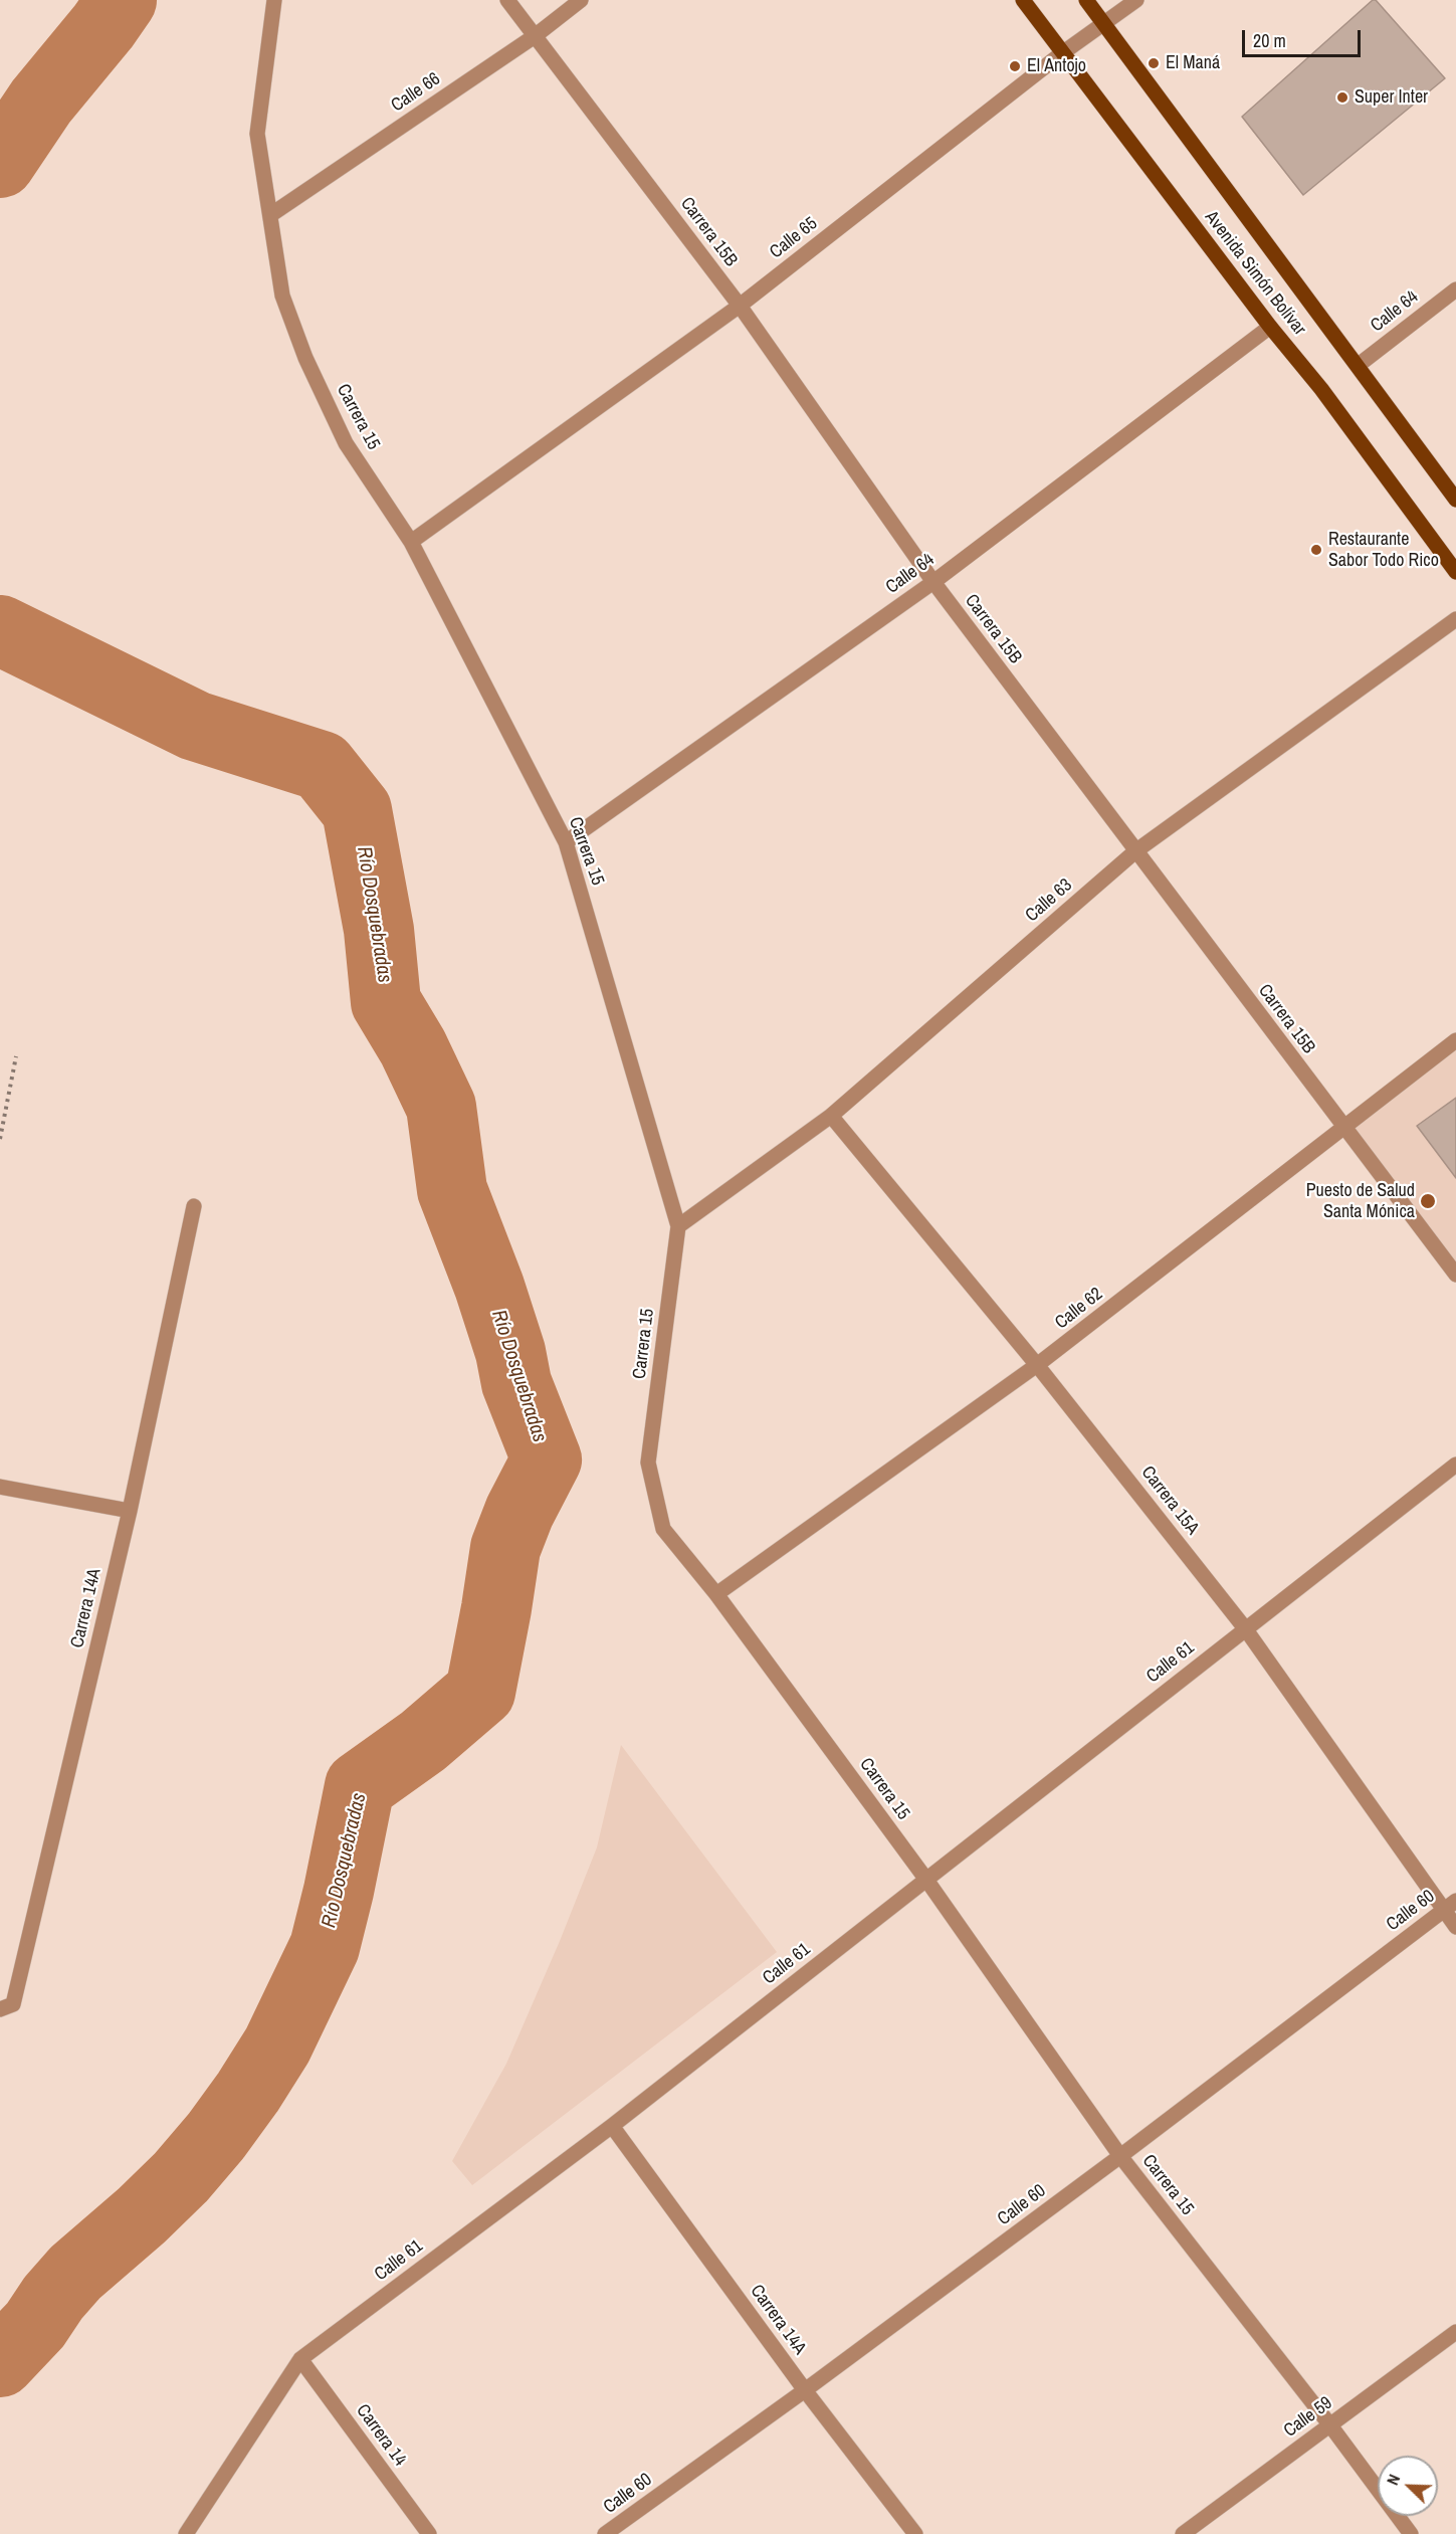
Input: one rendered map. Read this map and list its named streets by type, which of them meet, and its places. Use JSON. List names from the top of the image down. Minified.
{"streets":{"main road":["Avenida Simón Bolívar"],"street":["Calle 66","Carrera 15B","Calle 65","Calle 64","Carrera 15","Calle 63","Calle 62","Carrera 15A","Carrera 14A","Calle 61","Calle 60","Calle 59","Carrera 14"]},"crossings":[["Calle 66","Carrera 15B"],["Calle 66","Carrera 15"],["Carrera 15B","Calle 65"],["Carrera 15B","Calle 64"],["Carrera 15B","Calle 63"],["Carrera 15B","Calle 62"],["Calle 65","Avenida Simón Bolívar"],["Calle 65","Carrera 15"],["Avenida Simón Bolívar","Calle 64"],["Calle 64","Carrera 15"],["Carrera 15","Calle 63"],["Carrera 15","Calle 62"],["Carrera 15","Calle 61"],["Carrera 15","Calle 60"],["Carrera 15","Calle 59"],["Calle 63","Carrera 15A"],["Calle 62","Carrera 15A"],["Carrera 15A","Calle 61"],["Carrera 15A","Calle 60"],["Carrera 14A","Calle 61"],["Carrera 14A","Calle 60"],["Calle 61","Carrera 14"]],"water":["Río Dosquebradas"],"places":["El Maná","El Antojo","Super Inter","Restaurante Sabor Todo Rico","Puesto de Salud Santa Mónica"],"scale_bar":"20 m","north":"top left"}
